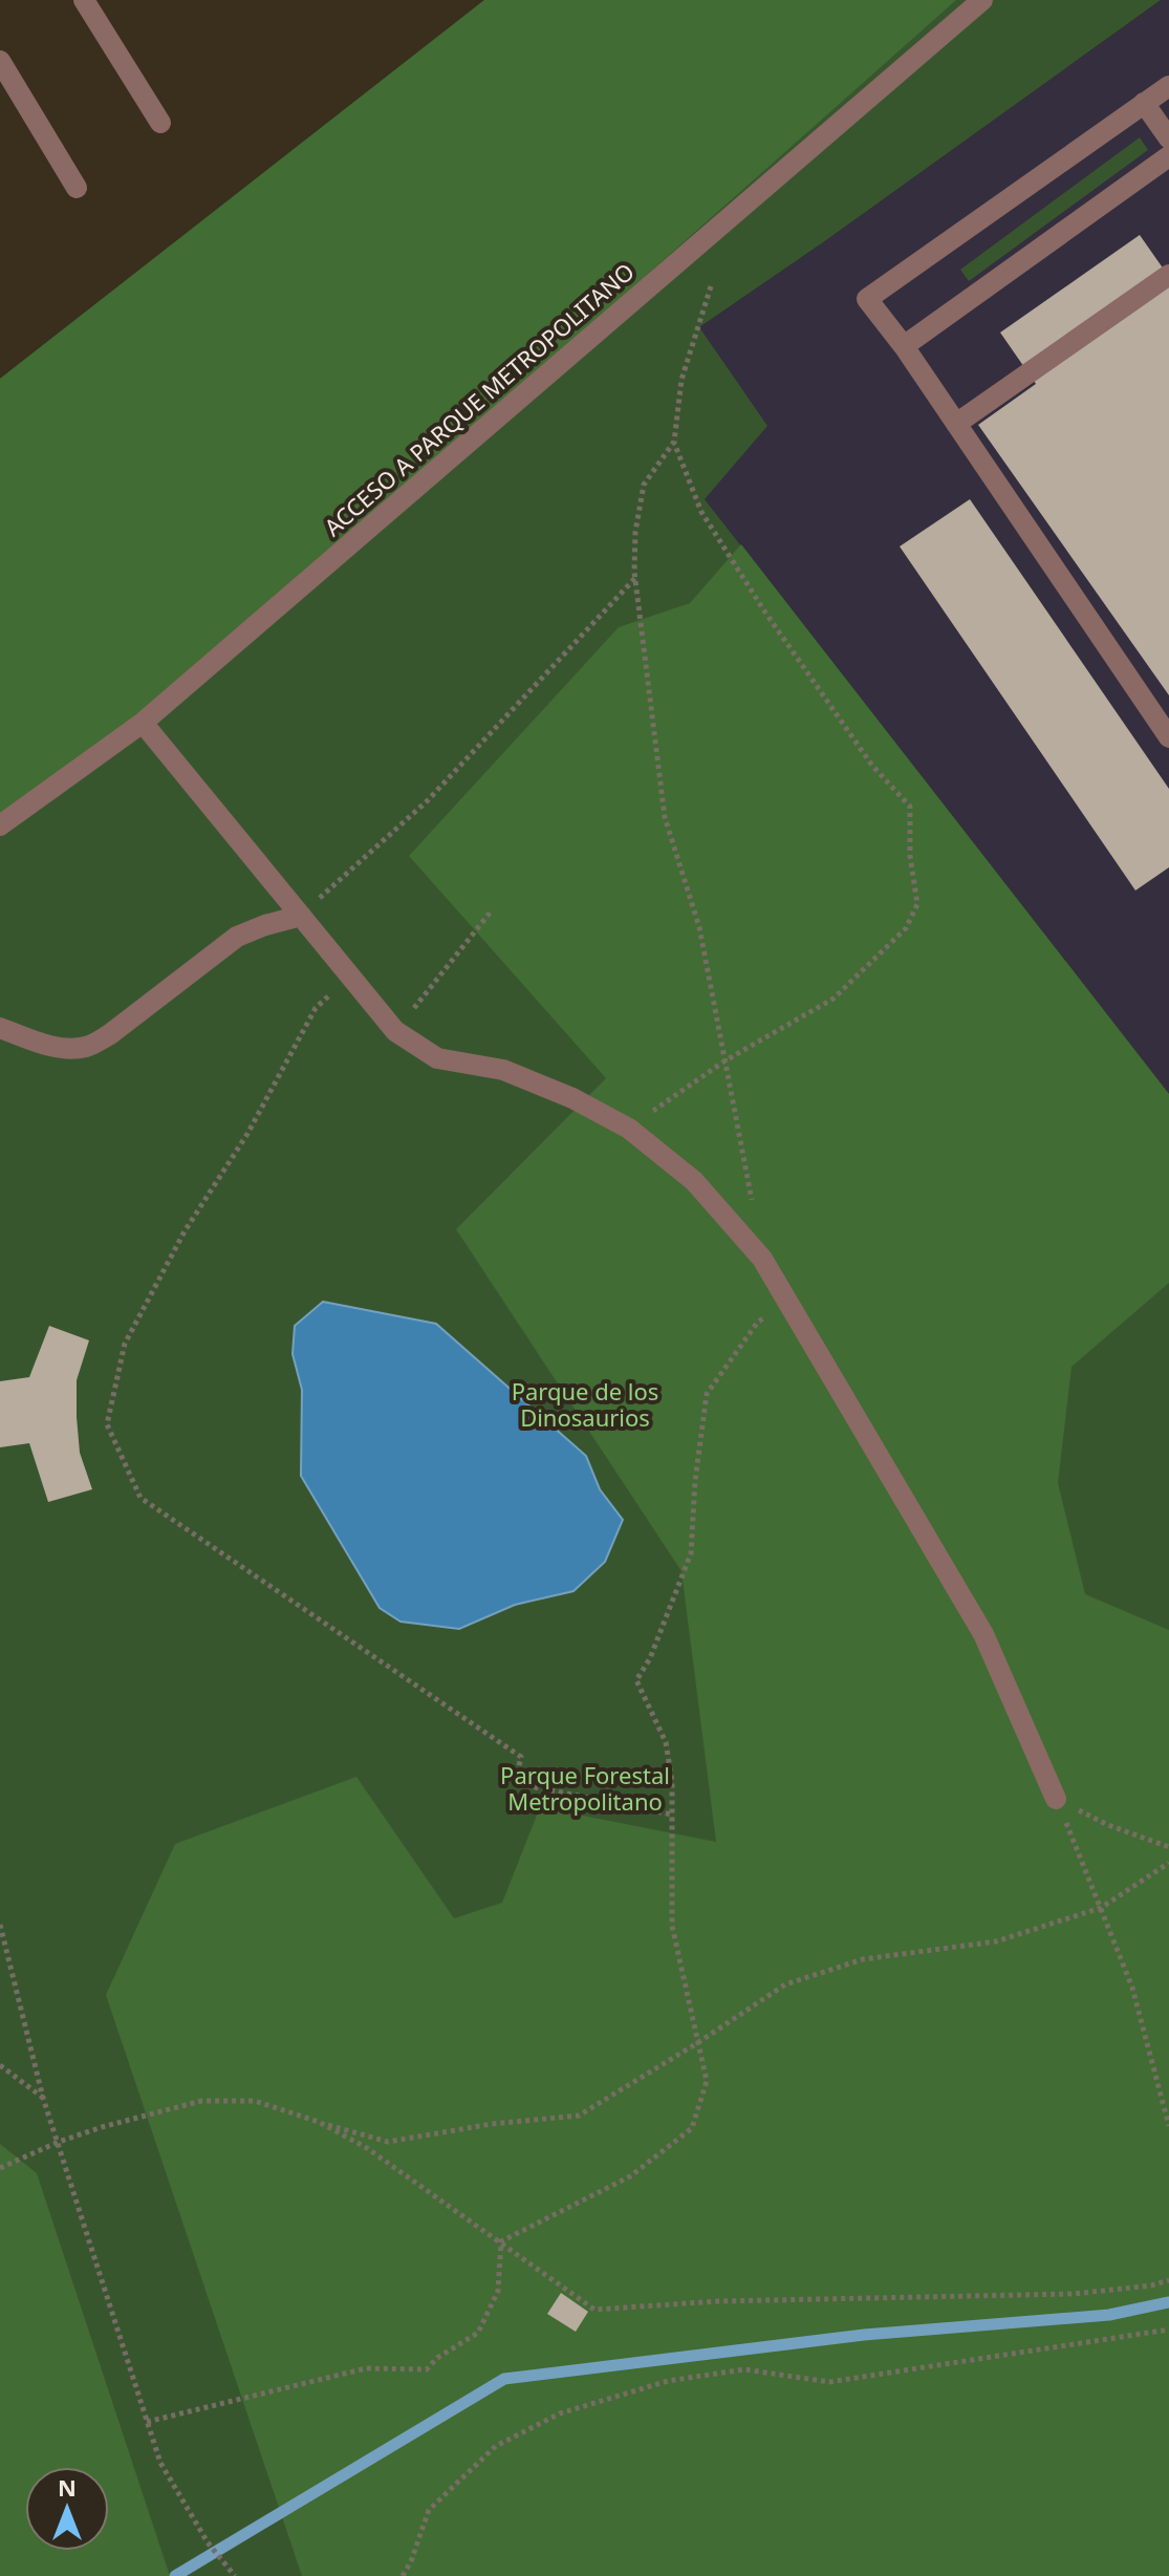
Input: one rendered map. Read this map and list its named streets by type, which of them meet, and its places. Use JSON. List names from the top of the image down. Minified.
{"streets":{"street":["ACCESO A PARQUE METROPOLITANO"]},"parks":["Parque de los Dinosaurios","Parque Forestal Metropolitano"],"north":"top"}
